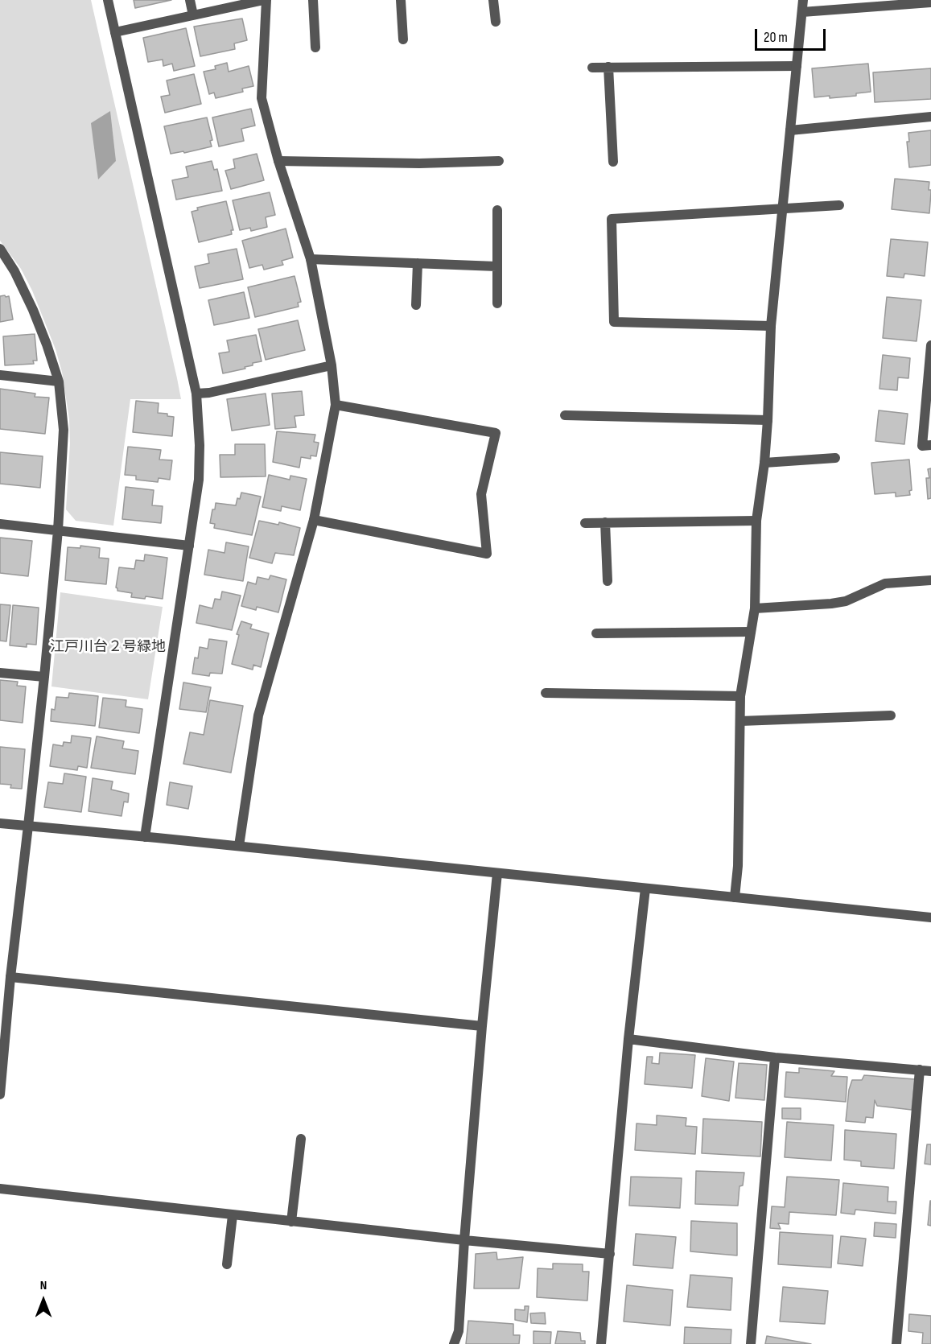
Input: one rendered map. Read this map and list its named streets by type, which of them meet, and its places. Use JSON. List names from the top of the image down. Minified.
{"parks":["江戸川台２号緑地"],"scale_bar":"20 m","north":"top"}
